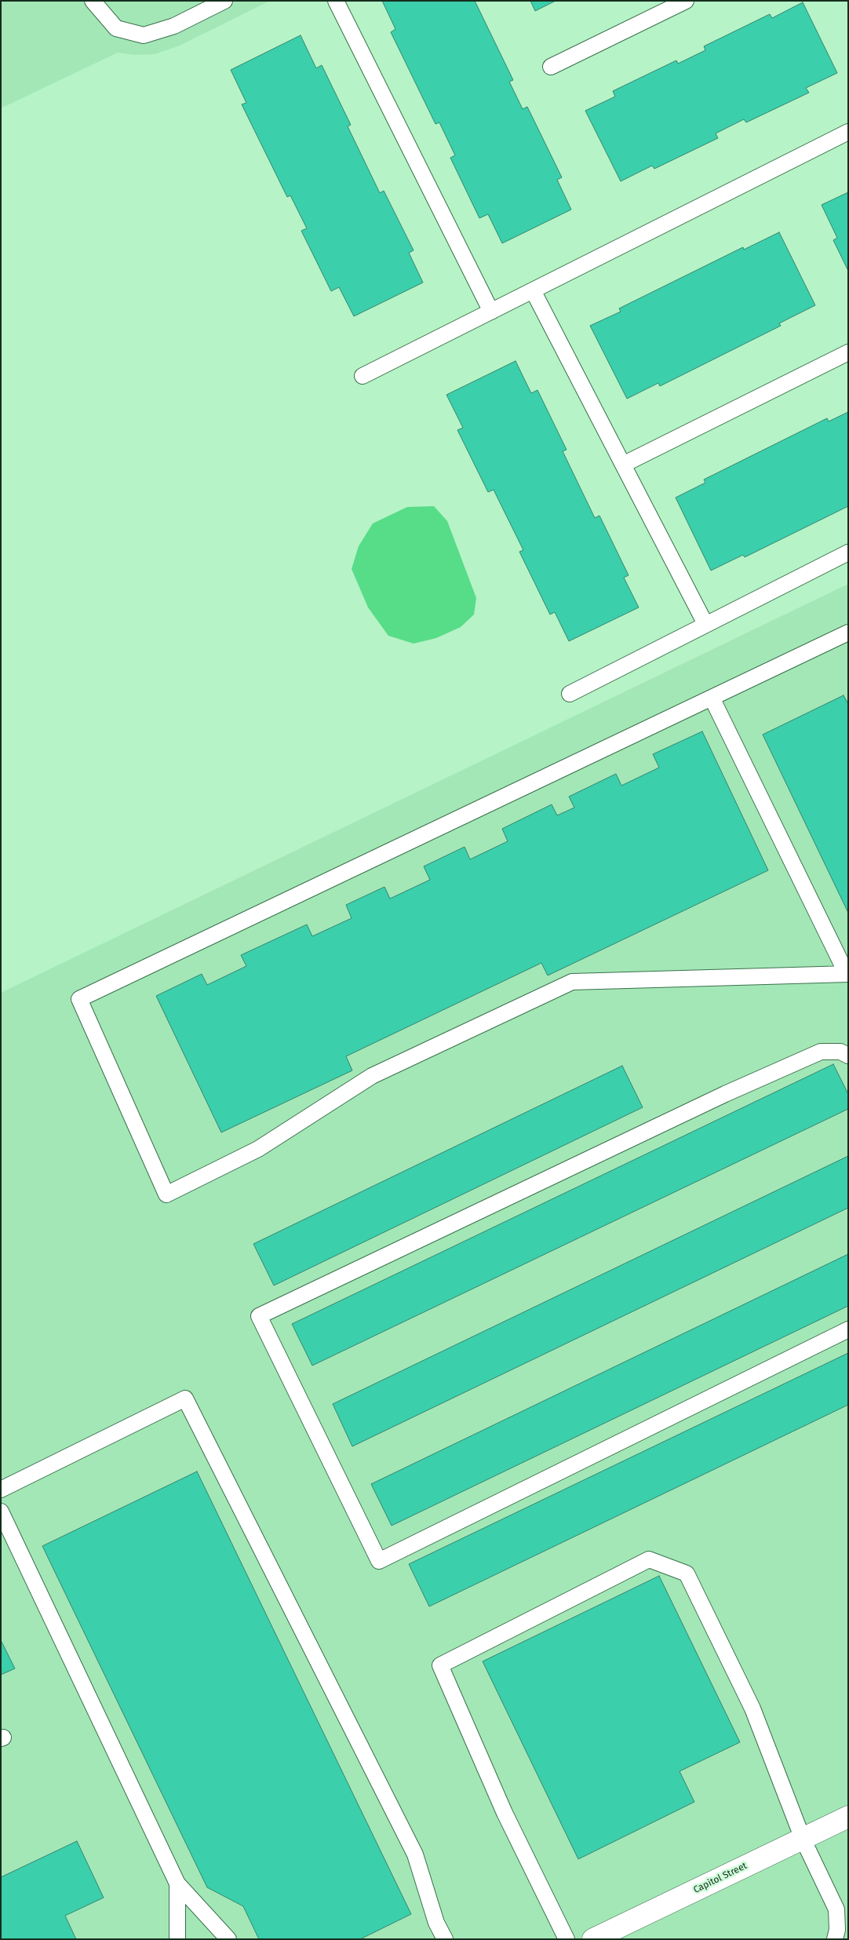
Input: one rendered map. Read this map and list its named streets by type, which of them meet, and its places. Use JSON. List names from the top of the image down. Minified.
{"streets":{"street":["Capitol Street"]}}
